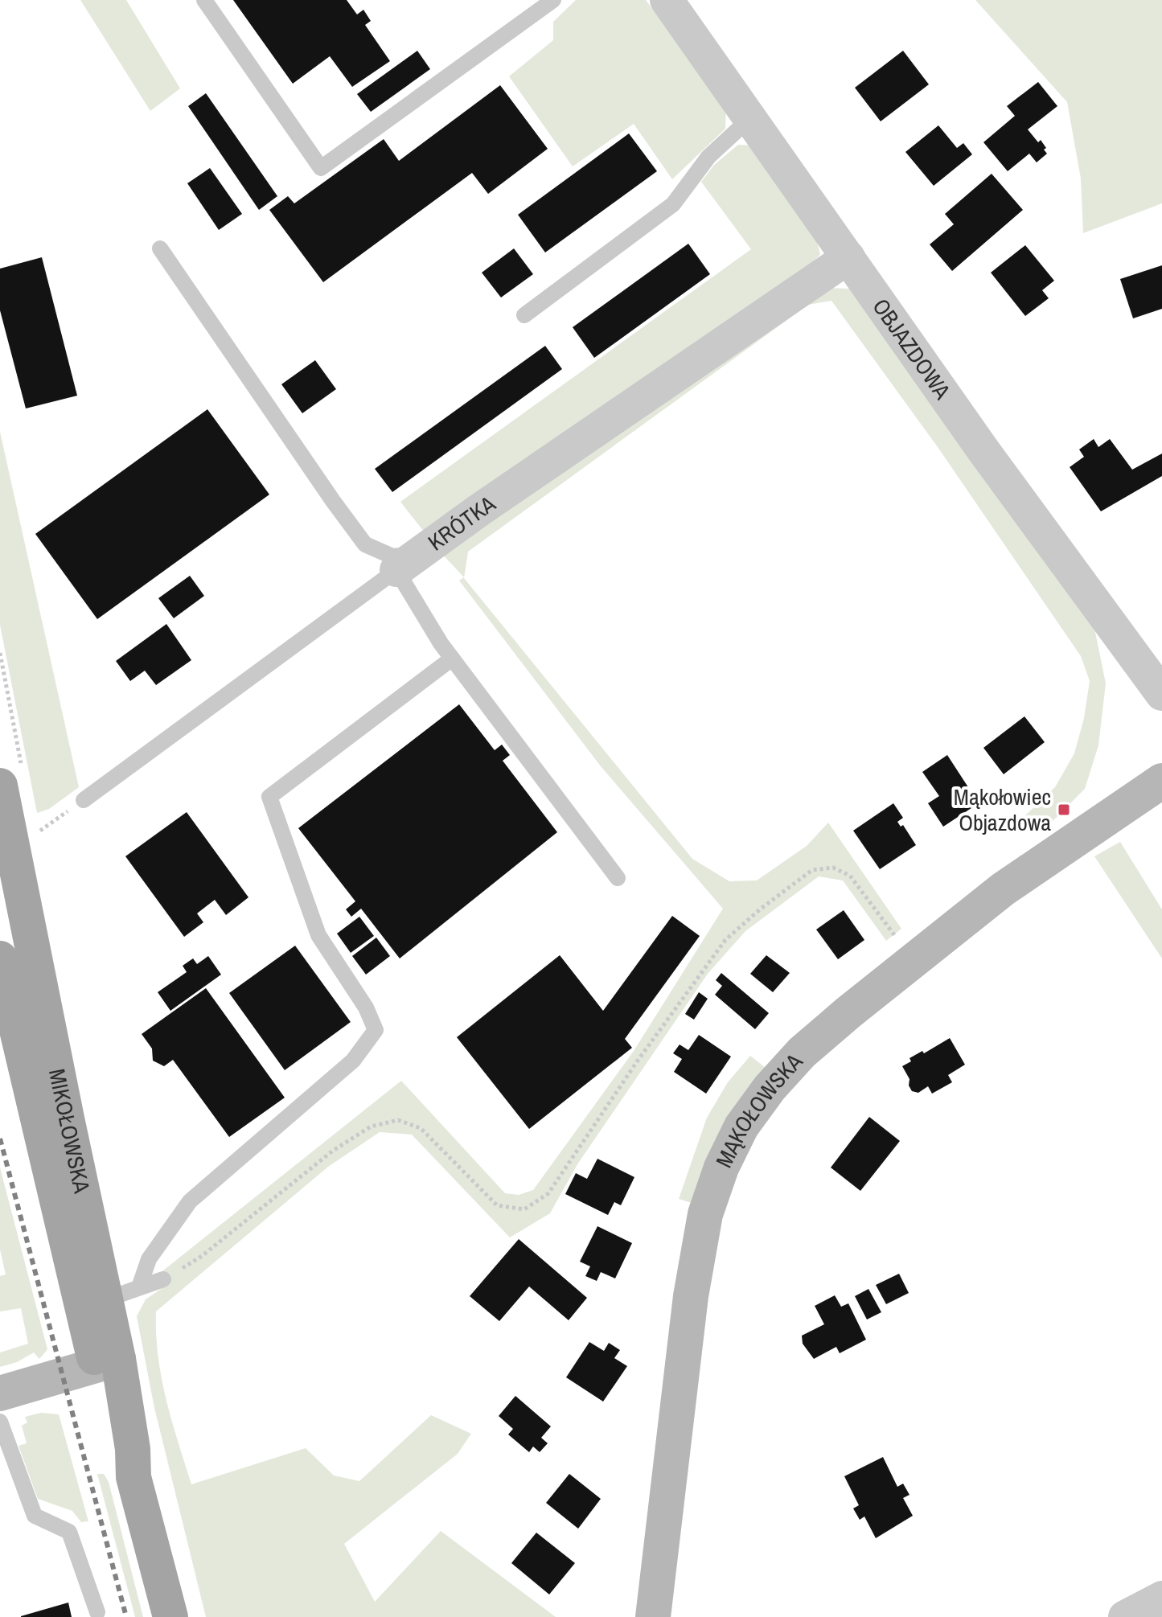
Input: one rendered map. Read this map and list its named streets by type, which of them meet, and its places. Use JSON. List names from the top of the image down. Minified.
{"streets":{"main road":["MIKOŁOWSKA"],"street":["OBJAZDOWA","KRÓTKA","MĄKOŁOWSKA"]},"crossings":[["OBJAZDOWA","KRÓTKA"]],"places":{"transit":["Mąkołowiec Objazdowa"]}}
